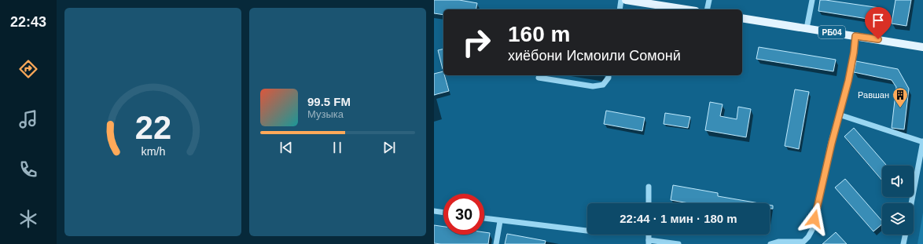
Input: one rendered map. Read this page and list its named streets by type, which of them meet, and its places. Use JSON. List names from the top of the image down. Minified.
{"streets":{"main road":["РБ04"]},"places":{"building":["Равшан"]},"page":{"tabs":"22:43","turn":["160 m","хиёбони Исмоили Сомонӣ"],"song":["99.5 FM","Музыка"],"limit":"30","trip":"22:44 · 1 мин · 180 m","gauge":["22","km/h"]}}
